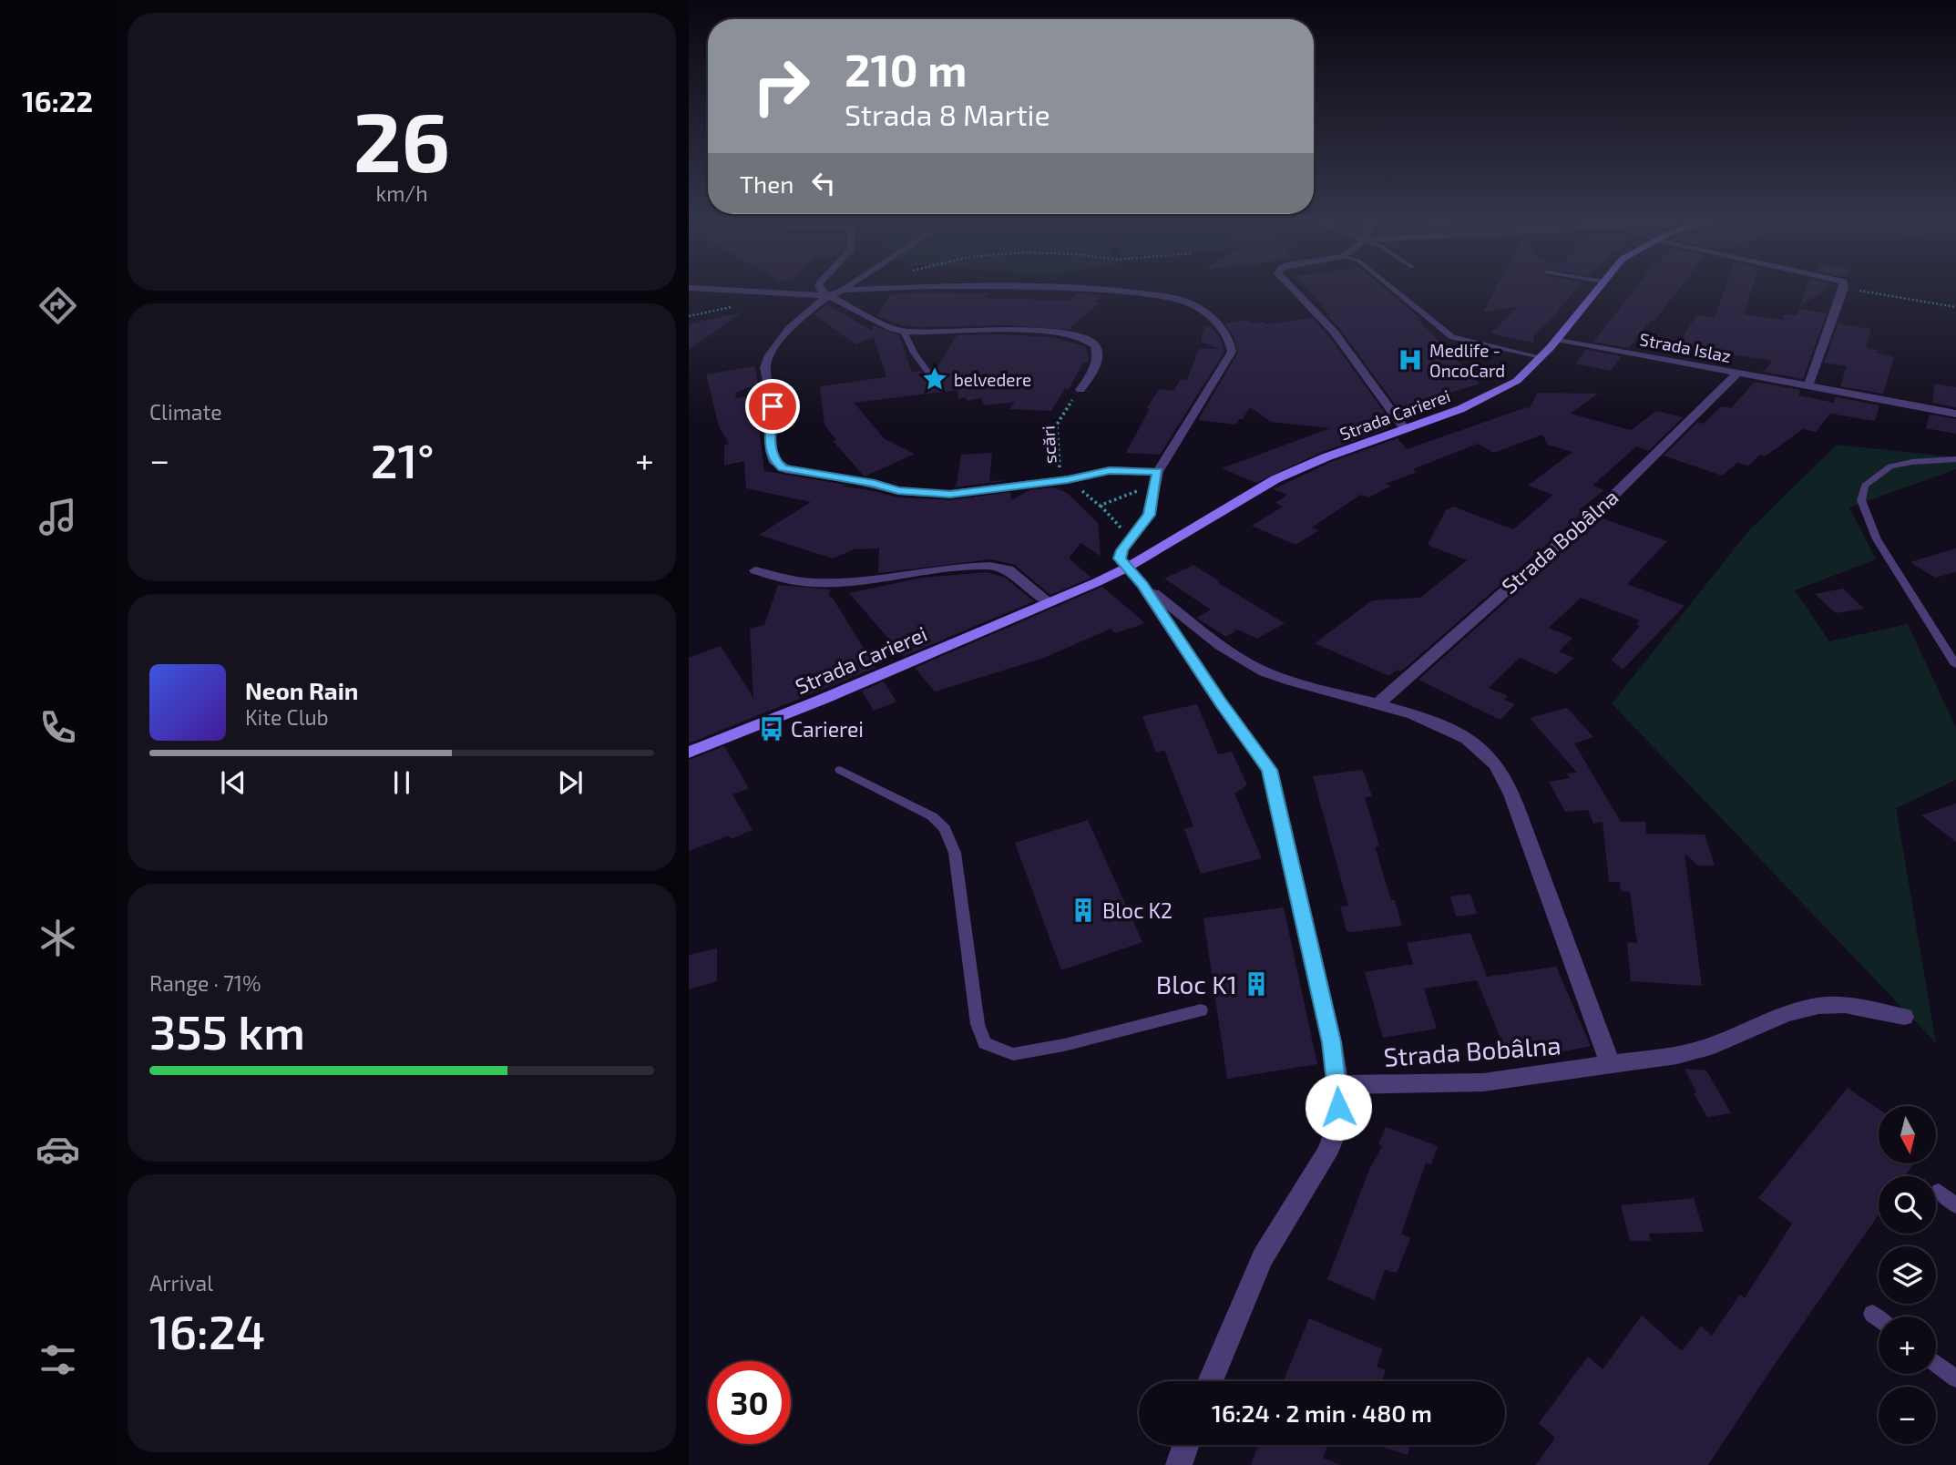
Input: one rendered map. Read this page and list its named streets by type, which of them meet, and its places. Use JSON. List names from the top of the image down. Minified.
{"streets":{"street":["Strada Islaz","Strada Carierei","Strada Bobâlna"],"path":["scări"]},"crossings":[["Strada Islaz","Strada Carierei"],["Strada Islaz","Strada Bobâlna"]],"places":{"hospital":["Medlife - OncoCard"],"place":["belvedere"],"bus stop":["Carierei"],"building":["Bloc K2","Bloc K1"]},"north":"bottom","page":{"tabs":"16:22","tile":[["26","km/h"],"Climate",["Range · 71%","355 km"],["Arrival","16:24"]],"turn":["210 m","Strada 8 Martie"],"then":"Then","heat":["−","21°","+"],"song":["Neon Rain","Kite Club"],"map_buttons":["+","−"],"limit":"30","trip":"16:24 · 2 min · 480 m"}}
